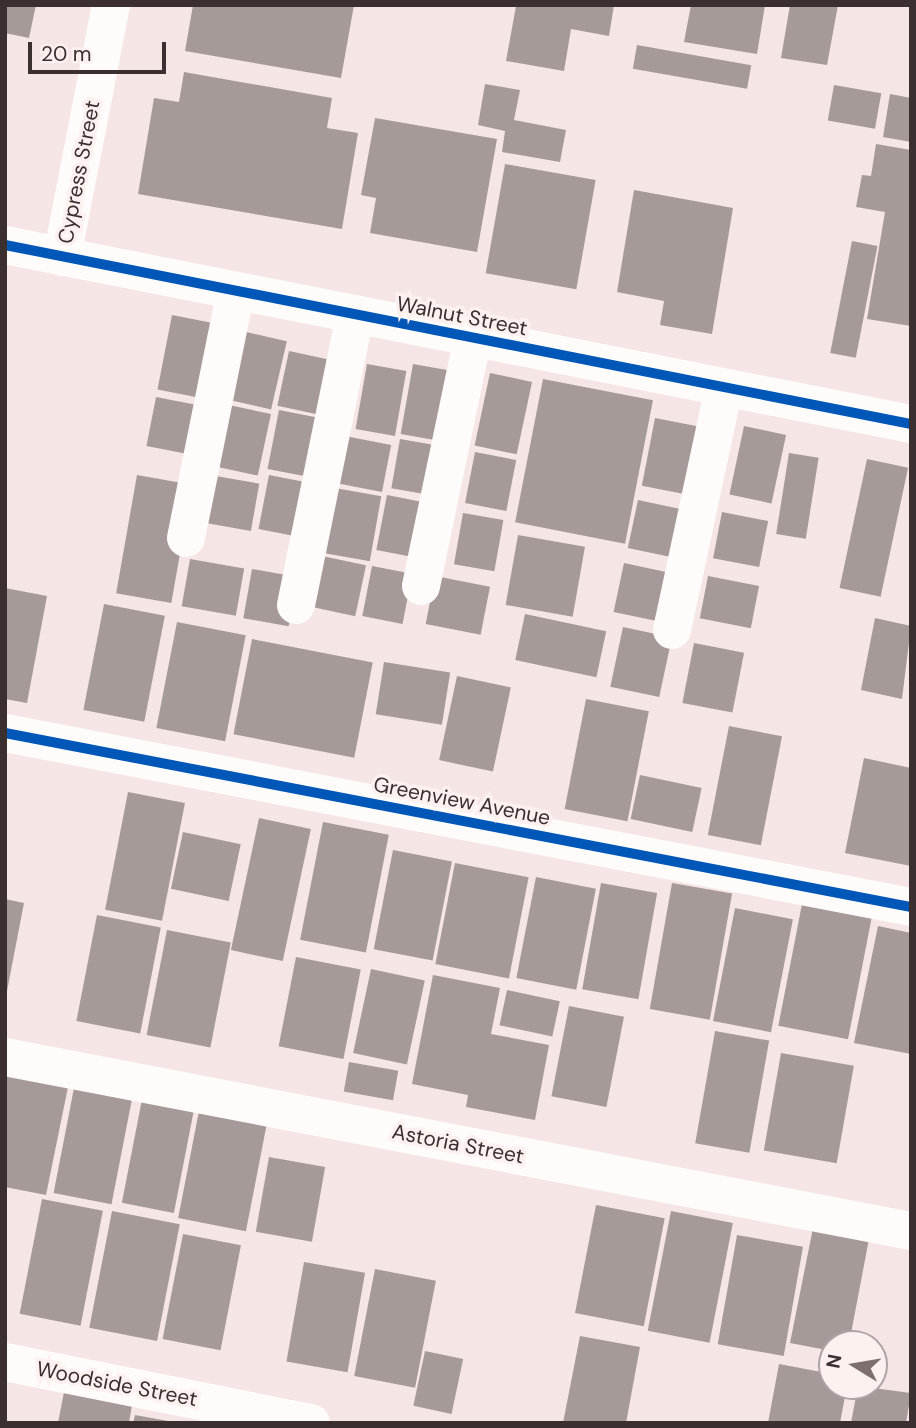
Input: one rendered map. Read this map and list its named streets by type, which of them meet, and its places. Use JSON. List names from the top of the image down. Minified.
{"streets":{"street":["Cypress Street","Walnut Street","Greenview Avenue","Astoria Street","Woodside Street"]},"crossings":[["Cypress Street","Walnut Street"]],"scale_bar":"20 m","north":"left"}
